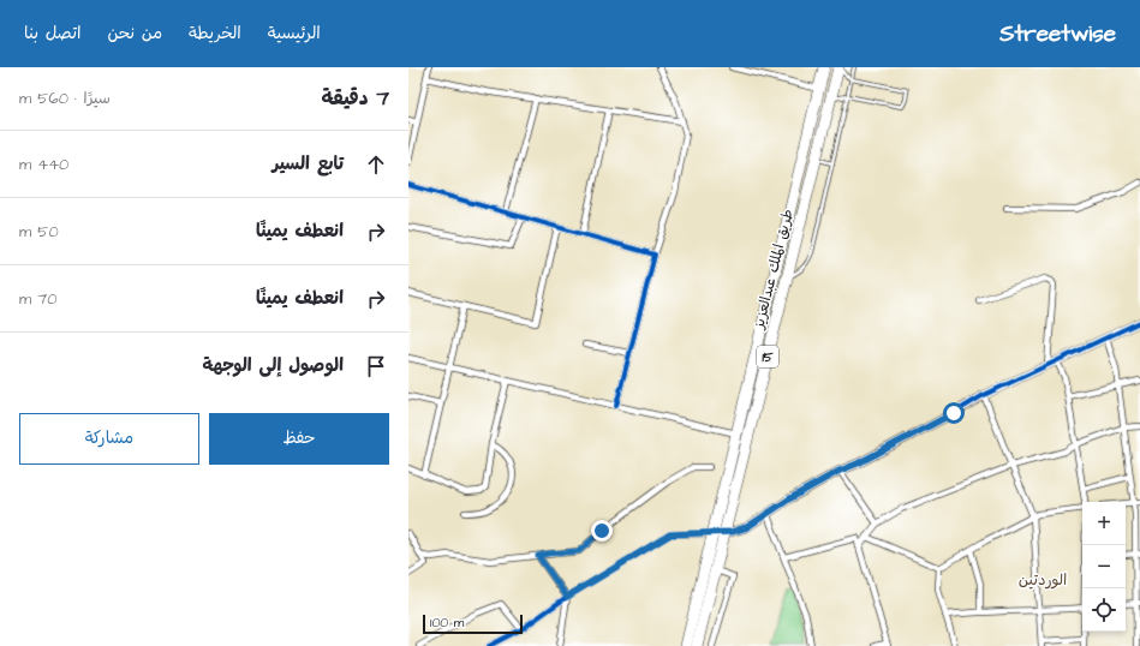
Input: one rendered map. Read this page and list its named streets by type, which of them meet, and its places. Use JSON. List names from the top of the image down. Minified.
{"streets":{"highway":["طريق الملك عبدالعزيز","15"]},"districts":["الوردتين"],"scale_bar":"100 m","page":{"header":"Streetwise","nav":["الرئيسية","الخريطة","من نحن","اتصل بنا"],"heading":["7 دقيقة","سيرًا · 560 m"],"list":[["تابع السير","440 m"],["انعطف يمينًا","50 m"],["انعطف يمينًا","70 m"],"الوصول إلى الوجهة"],"buttons":["حفظ","مشاركة"],"map_buttons":["+","−"],"scale":"100 m"}}
